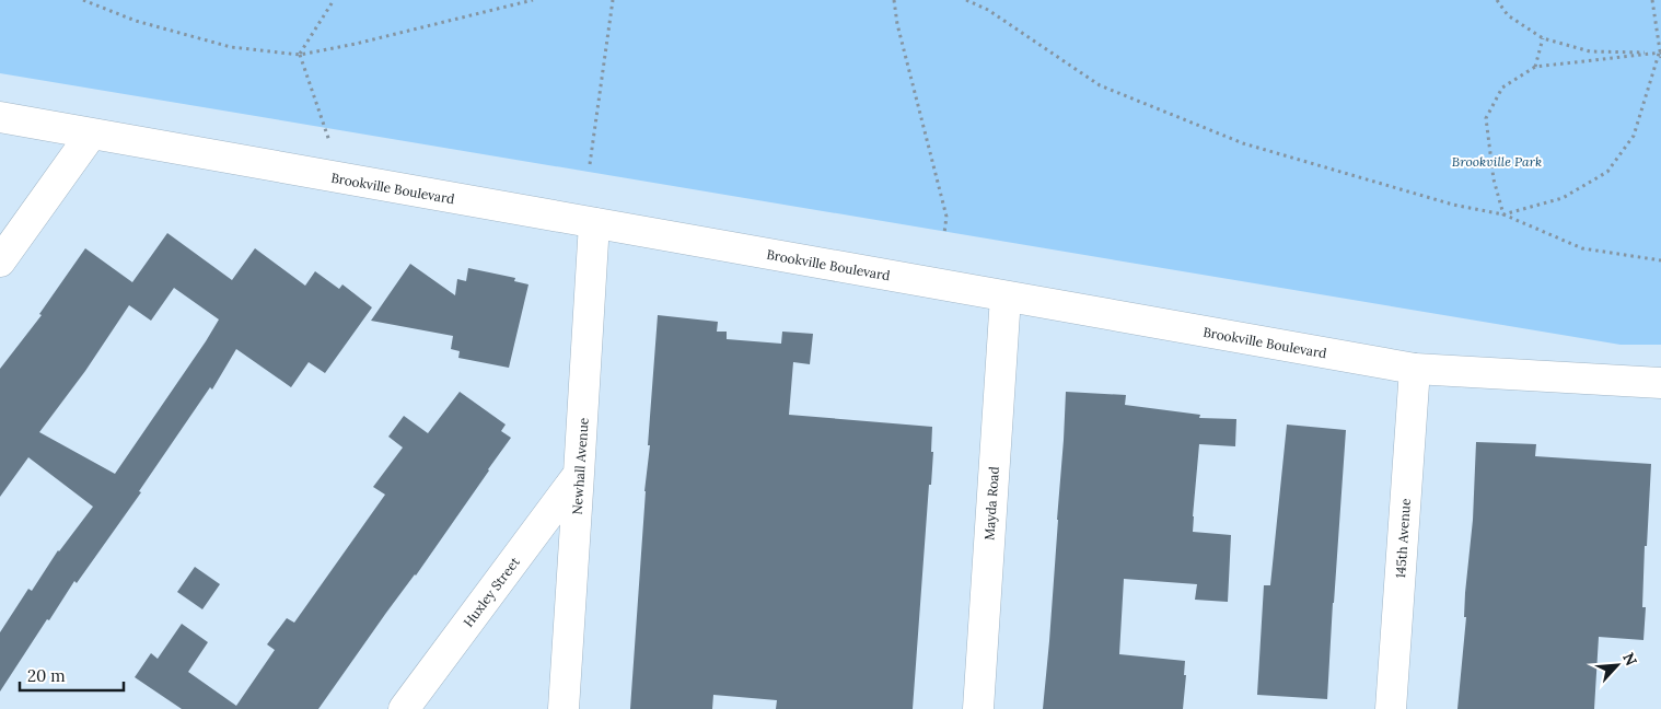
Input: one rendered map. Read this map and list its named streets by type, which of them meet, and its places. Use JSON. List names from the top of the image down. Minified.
{"streets":{"street":["Brookville Boulevard","Newhall Avenue","Mayda Road","145th Avenue","Huxley Street"]},"crossings":[["Brookville Boulevard","Newhall Avenue"],["Brookville Boulevard","Mayda Road"],["Brookville Boulevard","145th Avenue"],["Newhall Avenue","Huxley Street"]],"parks":["Brookville Park"],"scale_bar":"20 m","north":"top right"}
